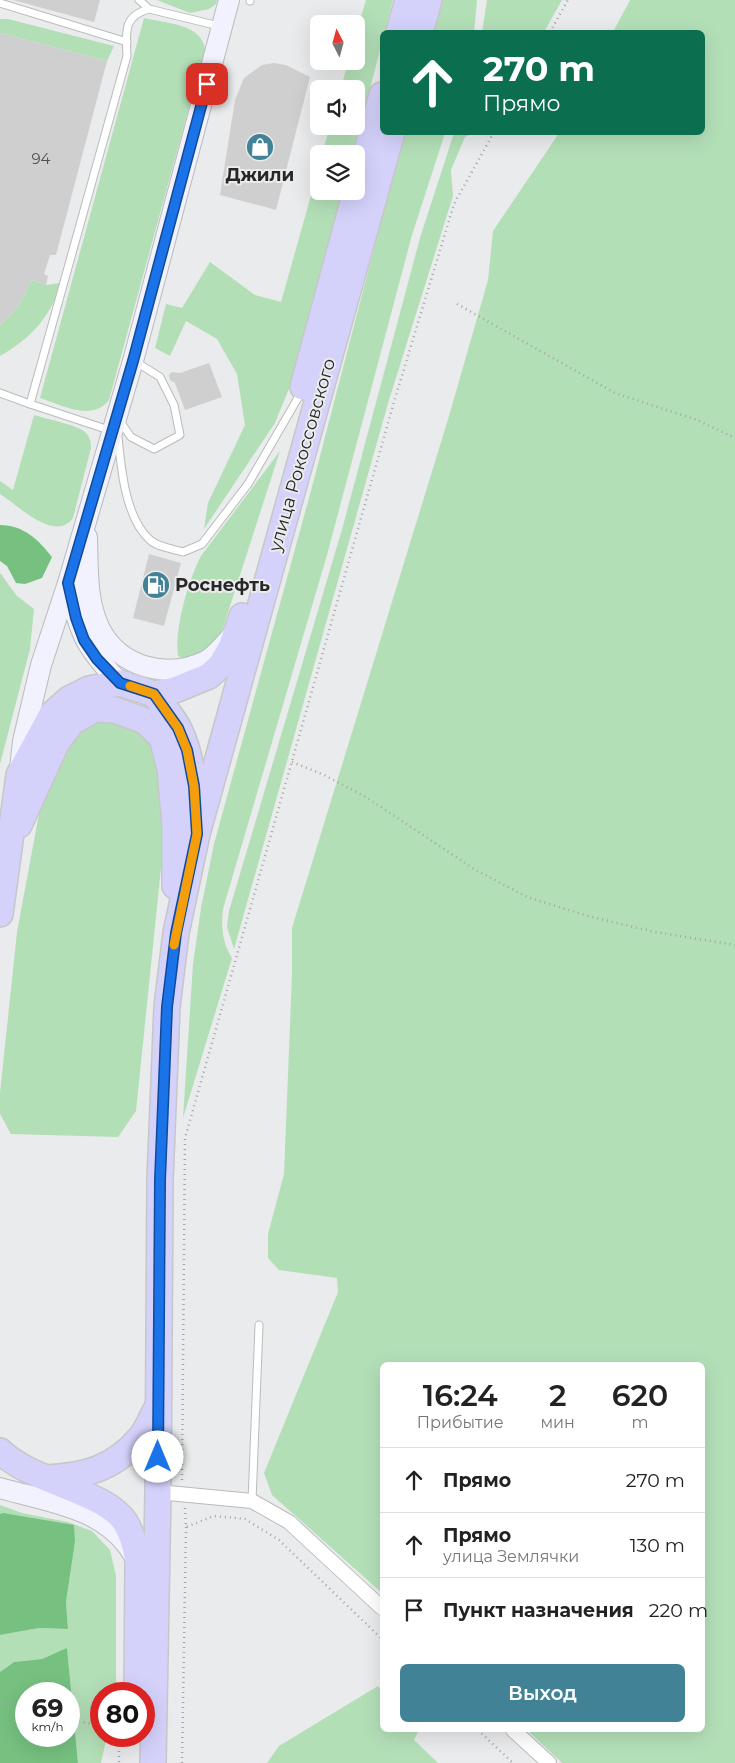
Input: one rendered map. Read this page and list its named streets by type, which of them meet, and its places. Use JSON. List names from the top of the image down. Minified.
{"streets":{"highway":["улица Рокоссовского"]},"places":{"shop":["Джили"],"fuel station":["Роснефть"]},"house_numbers":["94"],"north":"top","page":{"turn":["270 m","Прямо"],"eta":["16:24","Прибытие","2","мин","620","m"],"list":[{"name":"Прямо","value":"270 m"},{"name":"Прямо","note":"улица Землячки","value":"130 m"},{"name":"Пункт назначения","value":"220 m"}],"buttons":"Выход","speed":"69 km/h","limit":"80"}}
